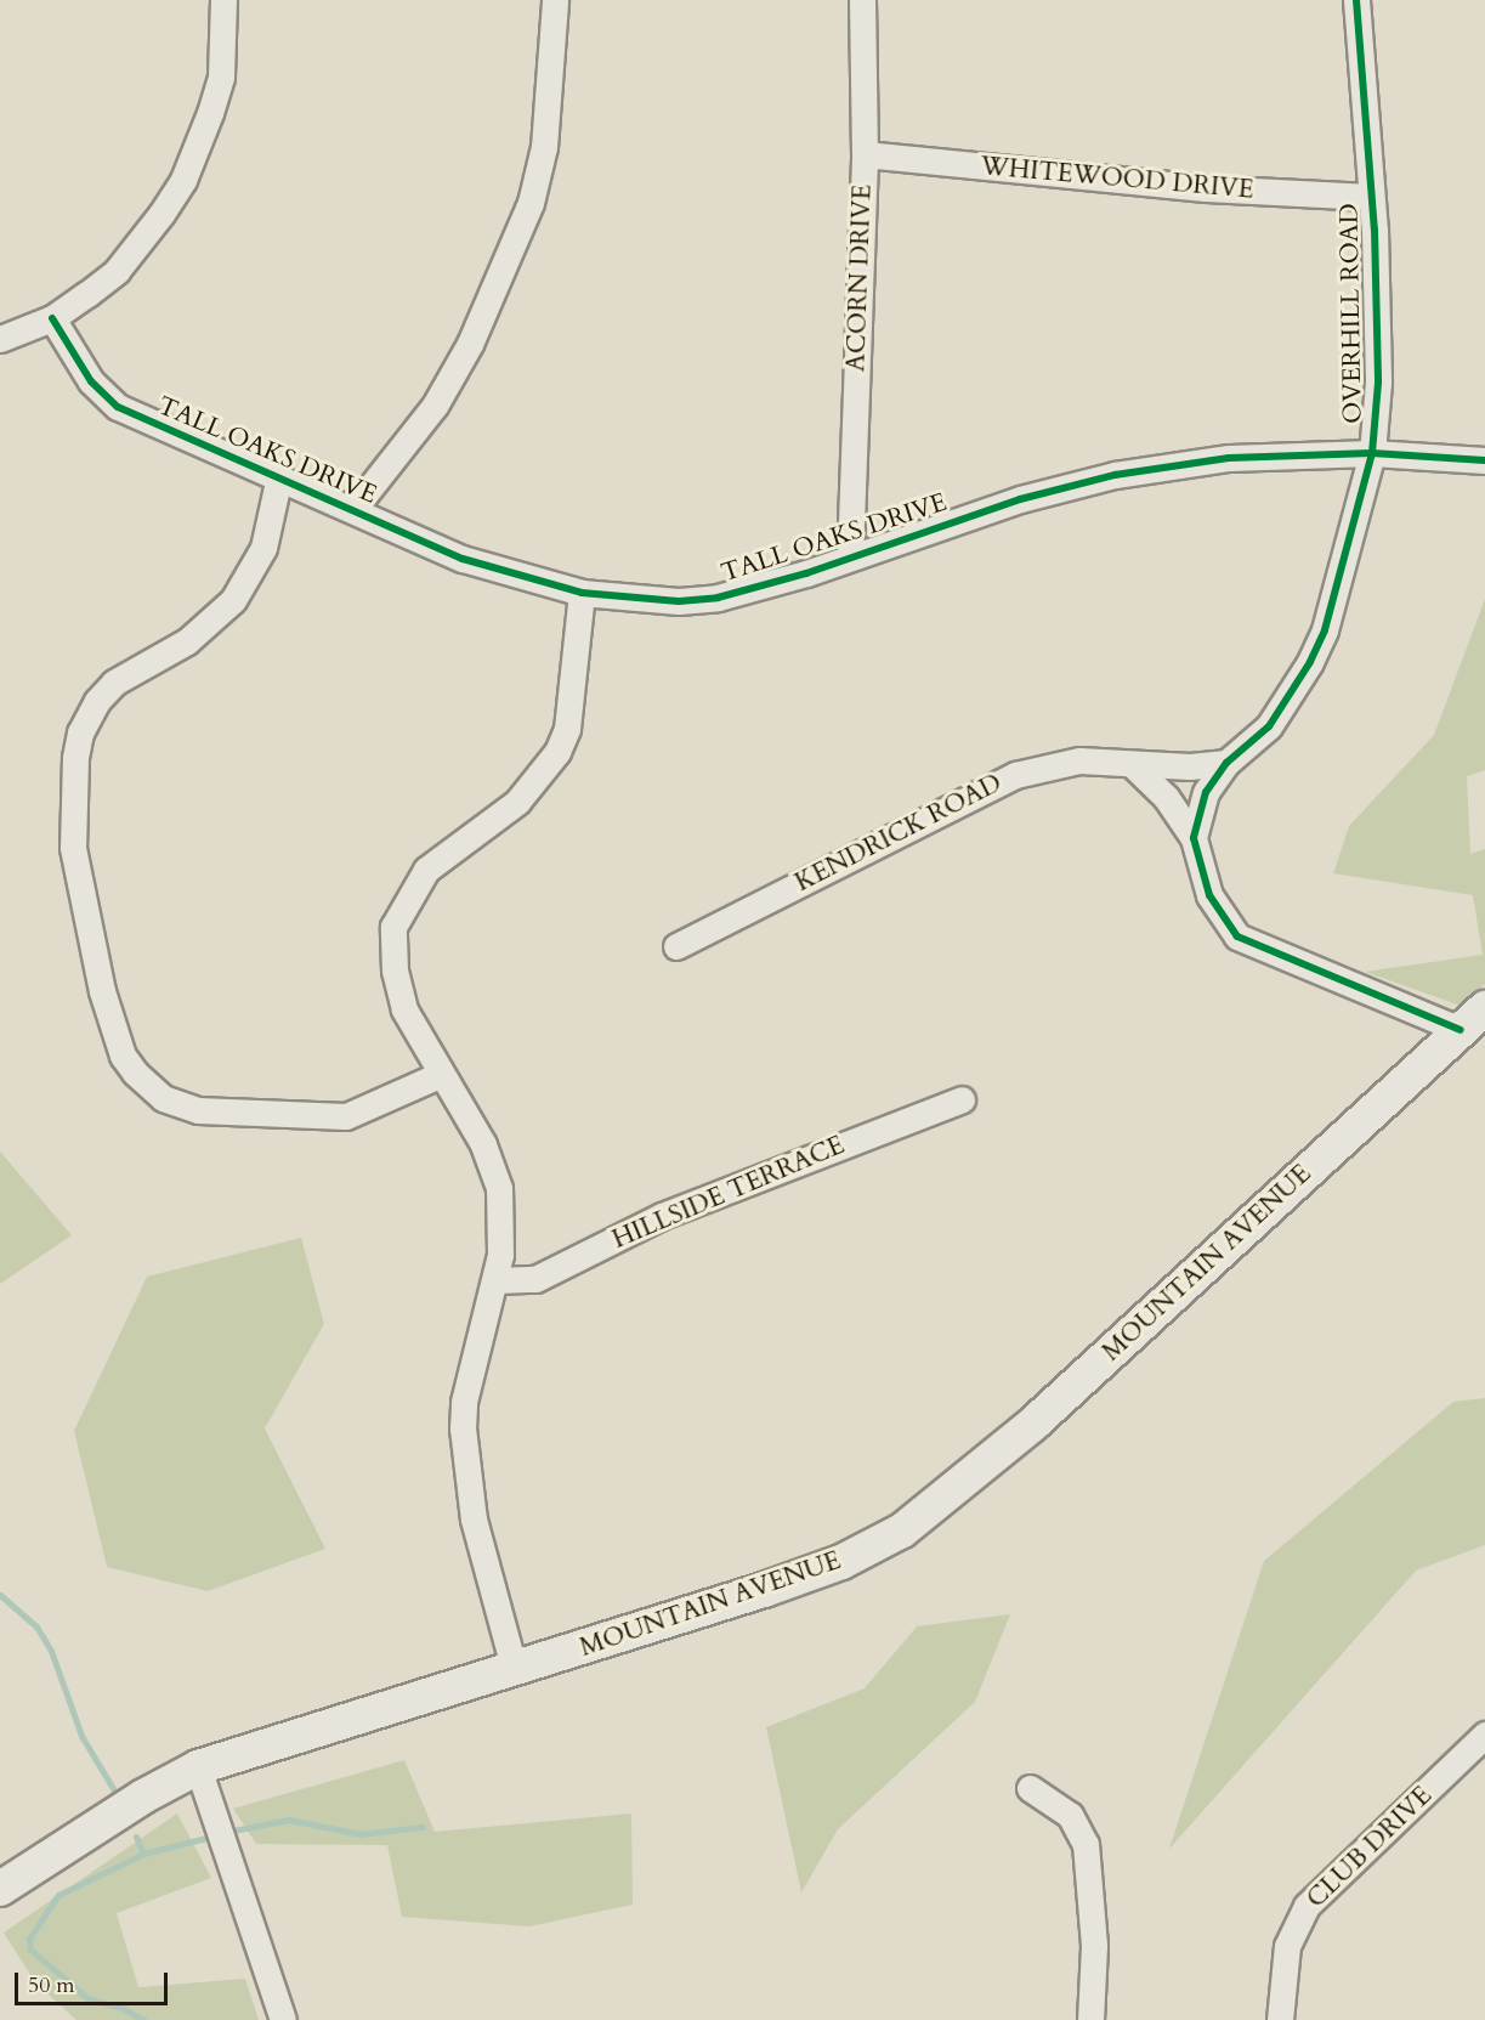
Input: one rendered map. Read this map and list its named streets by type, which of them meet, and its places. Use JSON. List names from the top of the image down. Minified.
{"streets":{"main road":["MOUNTAIN AVENUE"],"street":["WHITEWOOD DRIVE","ACORN DRIVE","OVERHILL ROAD","TALL OAKS DRIVE","KENDRICK ROAD","HILLSIDE TERRACE","CLUB DRIVE"]},"crossings":[["WHITEWOOD DRIVE","ACORN DRIVE"],["WHITEWOOD DRIVE","OVERHILL ROAD"],["ACORN DRIVE","TALL OAKS DRIVE"],["OVERHILL ROAD","TALL OAKS DRIVE"],["OVERHILL ROAD","KENDRICK ROAD"]],"scale_bar":"50 m"}
